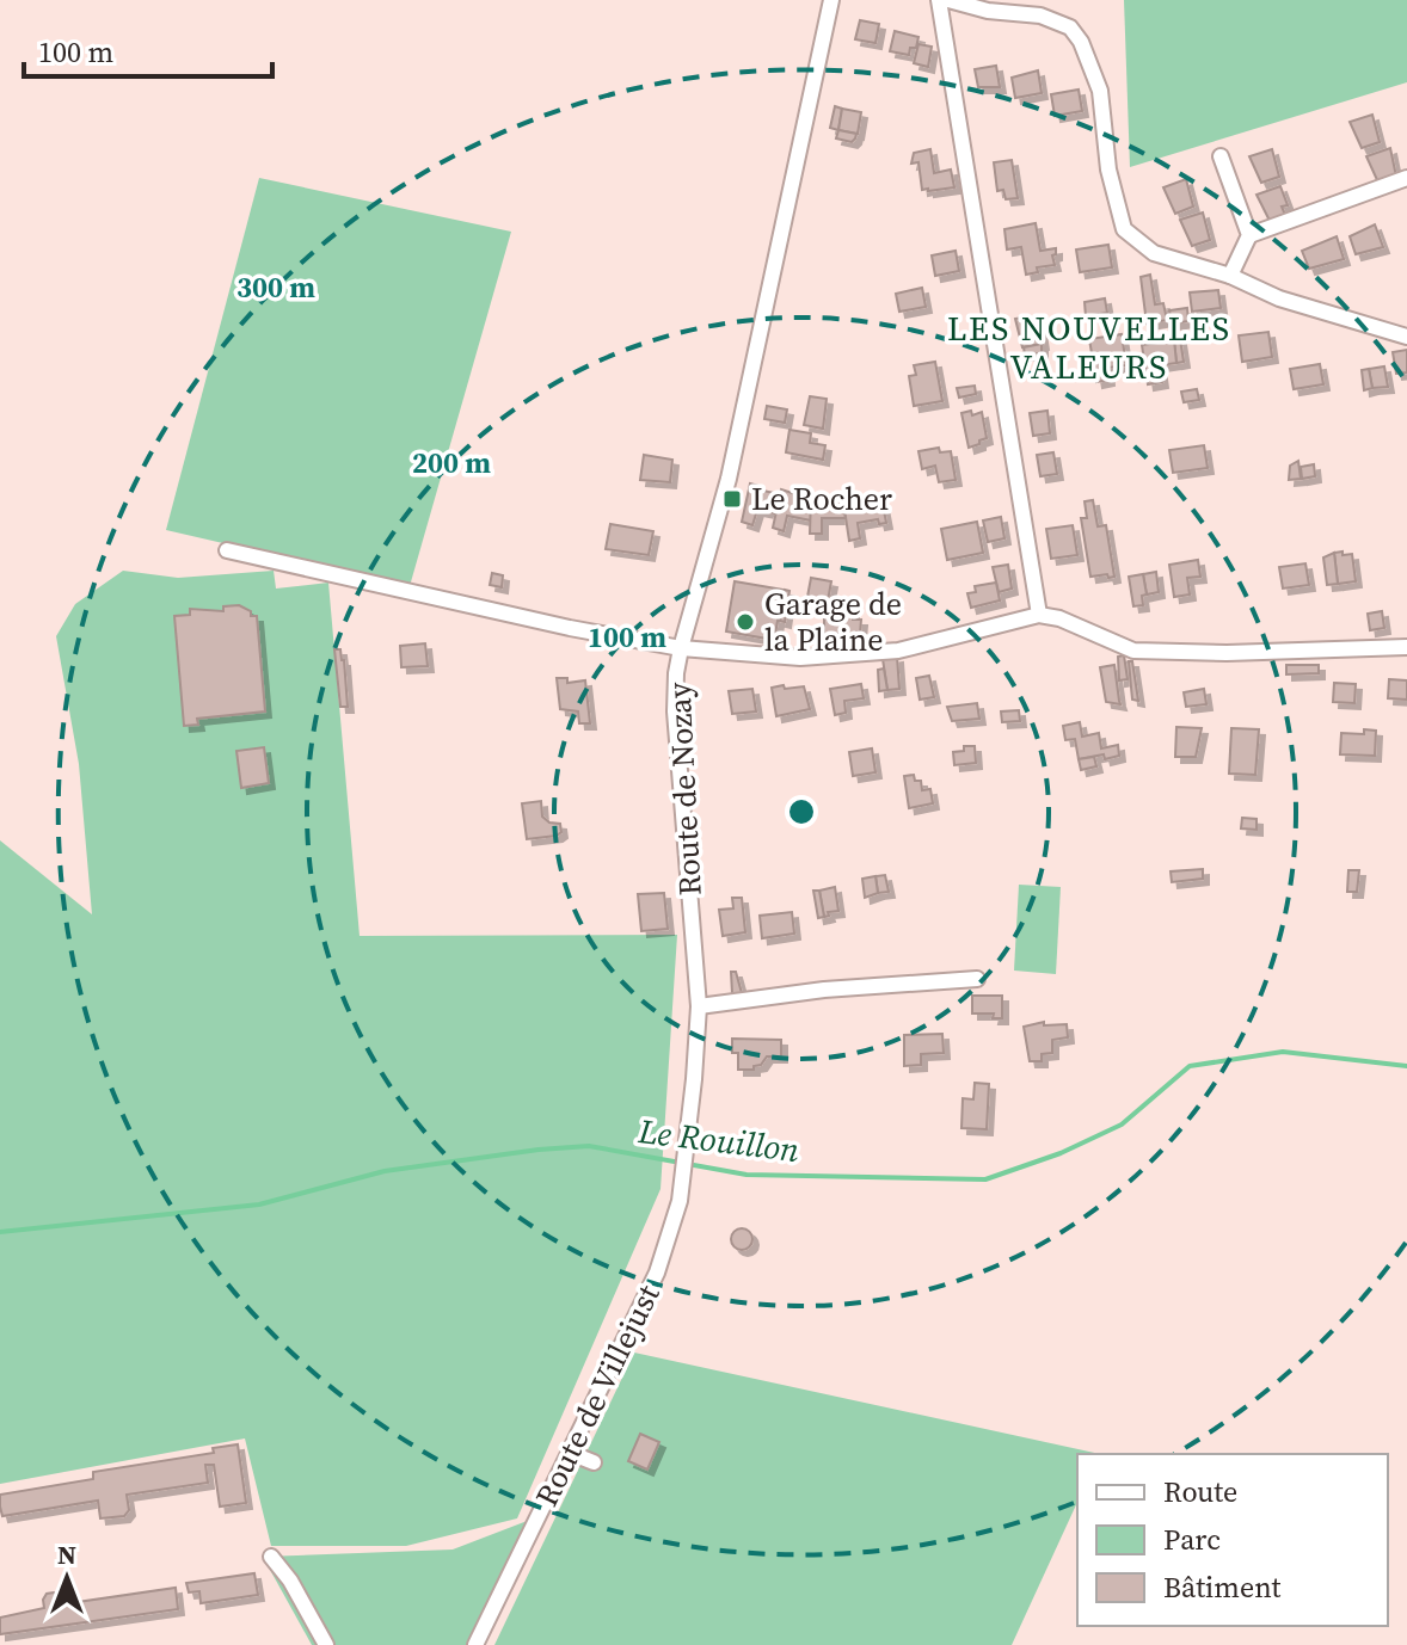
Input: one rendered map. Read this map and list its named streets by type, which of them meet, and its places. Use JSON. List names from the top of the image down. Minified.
{"streets":{"street":["Route de Nozay","Route de Villejust"]},"crossings":[["Route de Nozay","Route de Villejust"]],"districts":["LES NOUVELLES VALEURS"],"water":["Le Rouillon"],"places":{"transit":["Le Rocher"],"other":["Garage de la Plaine"]},"legend":["Route","Parc","Bâtiment"],"scale_bar":"100 m","north":"top","rings":["300 m","200 m","100 m"]}
